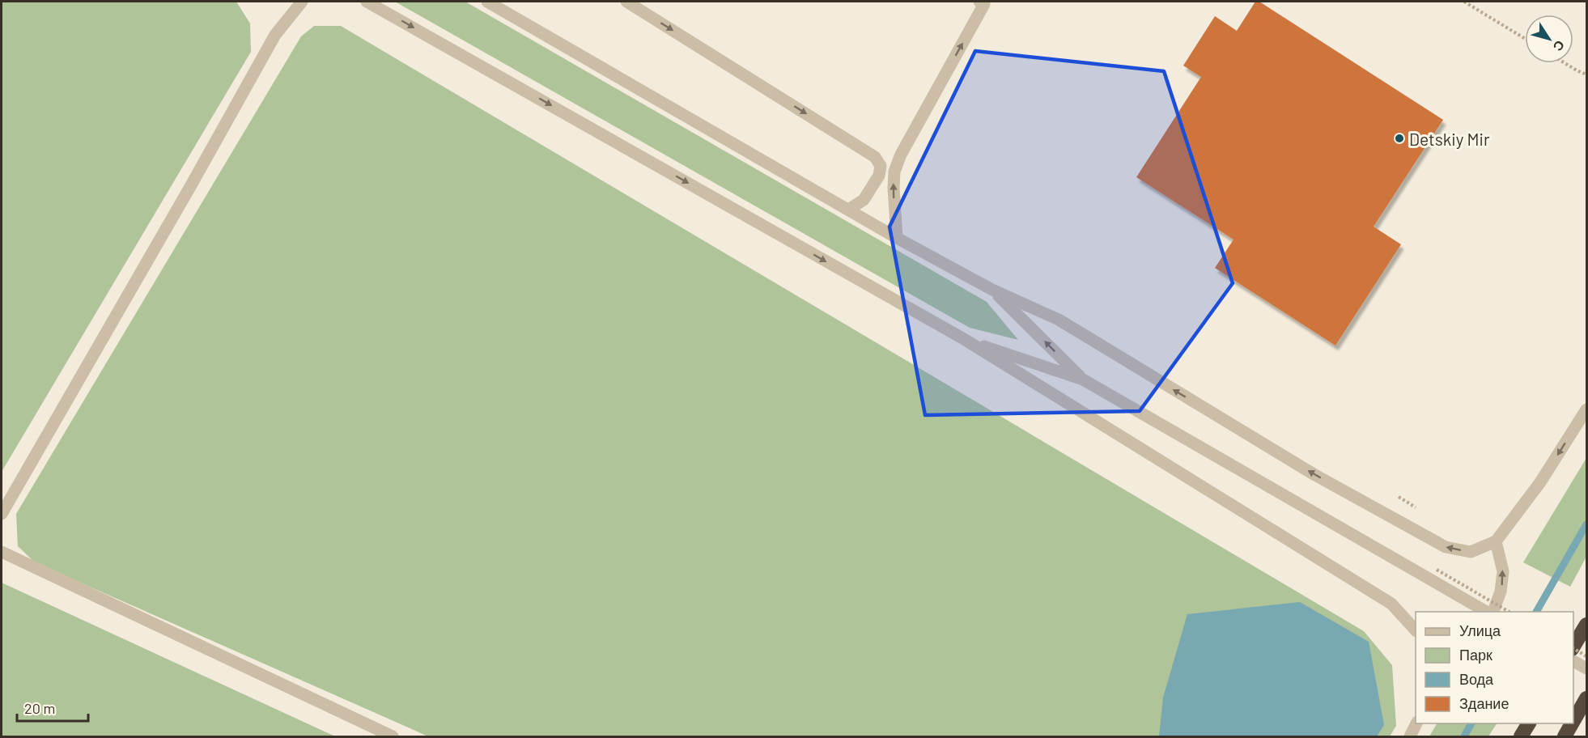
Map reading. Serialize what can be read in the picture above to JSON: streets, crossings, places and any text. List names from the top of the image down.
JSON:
{
  "places": ["Detskiy Mir"],
  "legend": [
    "Улица",
    "Парк",
    "Вода",
    "Здание"
  ],
  "scale_bar": "20 m",
  "north": "bottom right"
}
